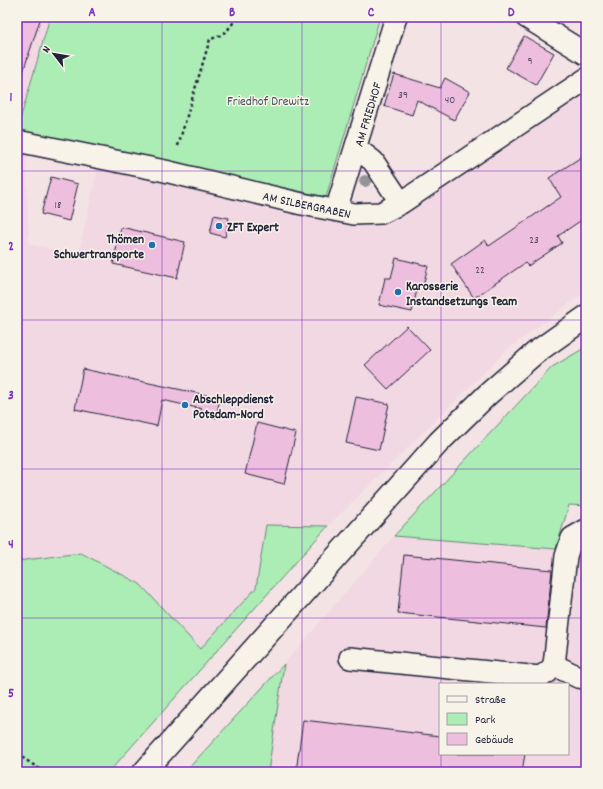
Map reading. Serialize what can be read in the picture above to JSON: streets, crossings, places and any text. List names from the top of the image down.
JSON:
{
  "streets": {
    "street": ["AM FRIEDHOF", "AM SILBERGRABEN"]
  },
  "crossings": [
    ["AM FRIEDHOF", "AM SILBERGRABEN"]
  ],
  "parks": ["Friedhof Drewitz"],
  "places": [
    "ZFT Expert",
    "Thömen Schwertransporte",
    "Karosserie Instandsetzungs Team",
    "Abschleppdienst Potsdam-Nord"
  ],
  "house_numbers": [
    "9",
    "39",
    "40",
    "18",
    "23",
    "22"
  ],
  "legend": ["Straße", "Park", "Gebäude"],
  "north": "top left",
  "grid": {
    "columns": [
      "A",
      "B",
      "C",
      "D"
    ],
    "rows": [
      "1",
      "2",
      "3",
      "4",
      "5"
    ]
  }
}
